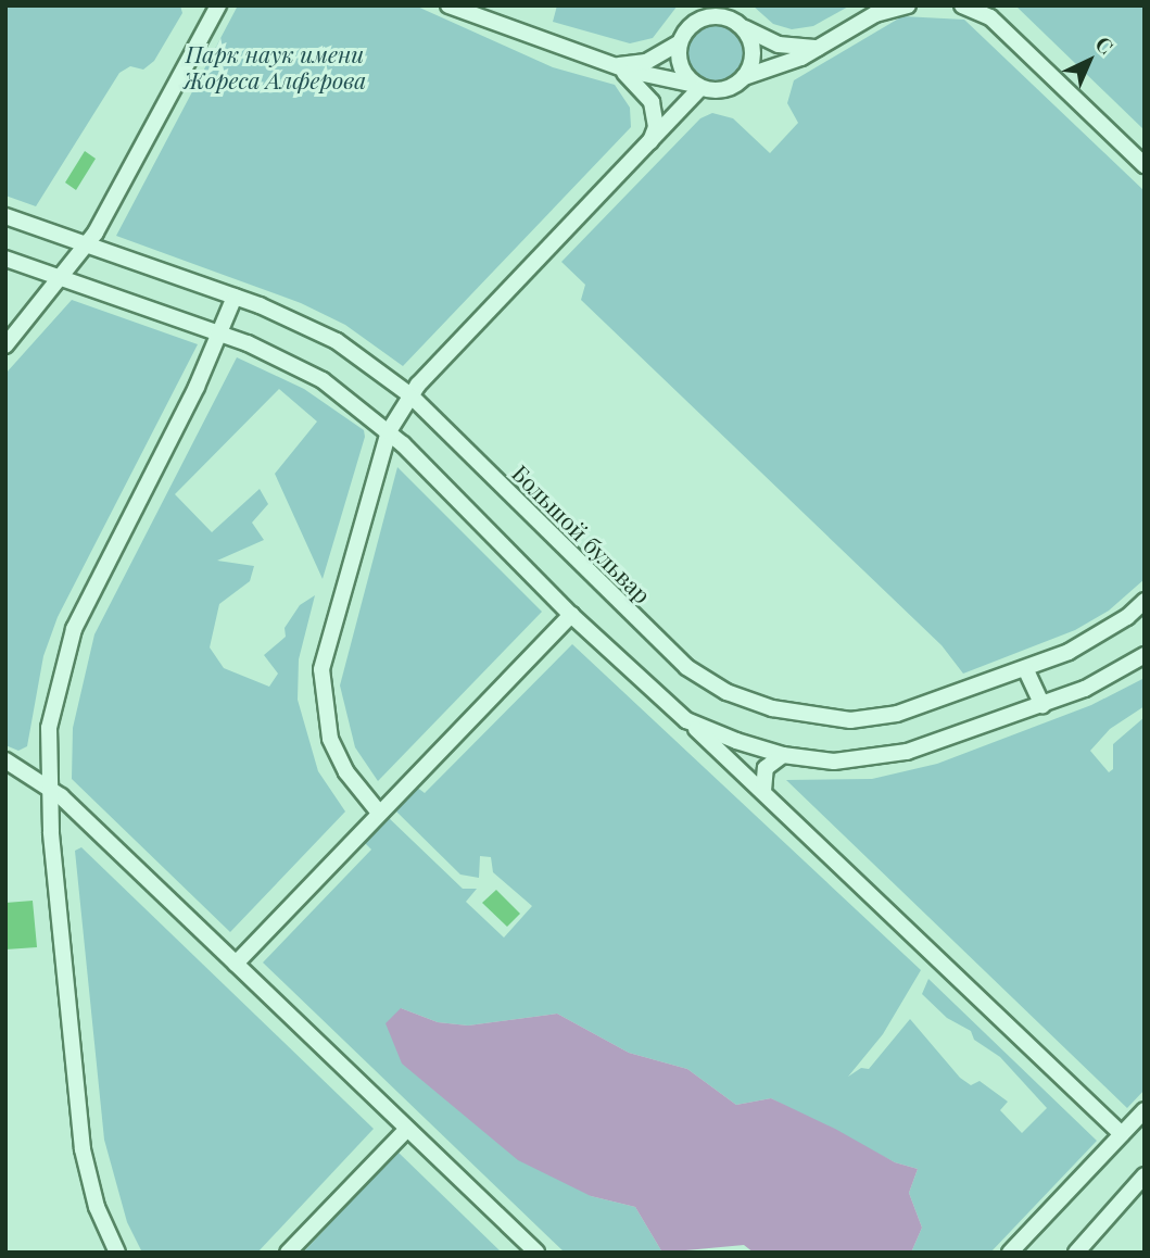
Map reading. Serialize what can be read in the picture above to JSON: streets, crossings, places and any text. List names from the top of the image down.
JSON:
{
  "streets": {
    "street": ["Большой бульвар"]
  },
  "parks": ["Парк наук имени Жореса Алферова"],
  "north": "top right"
}
